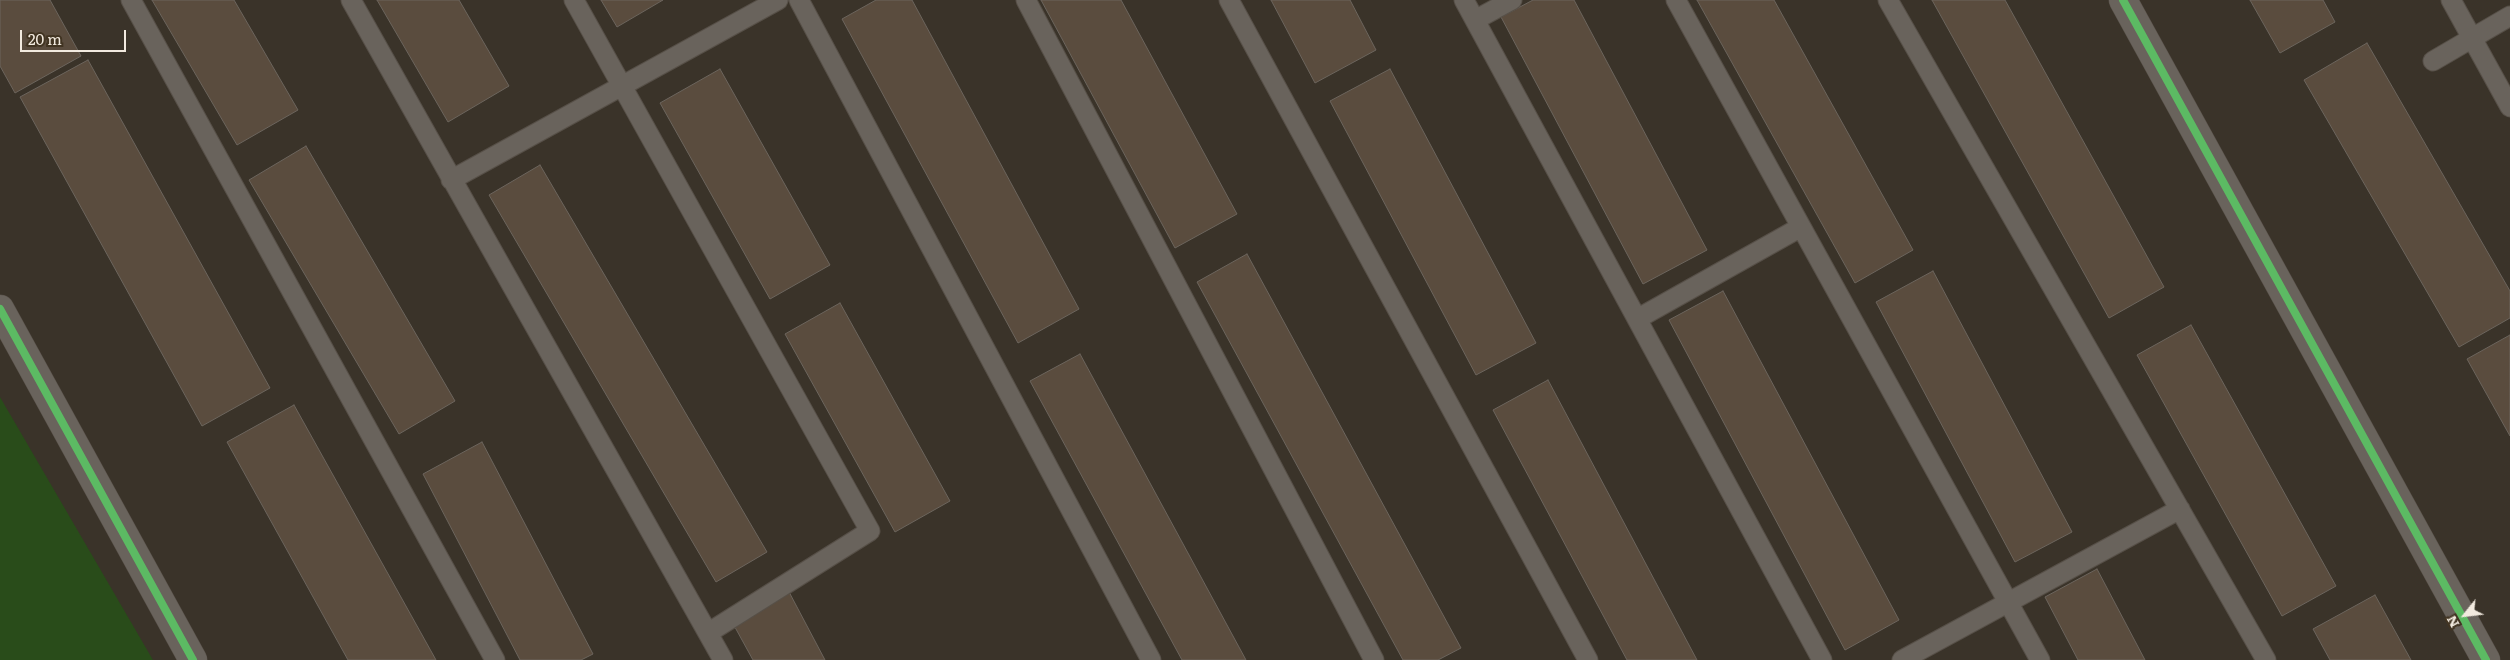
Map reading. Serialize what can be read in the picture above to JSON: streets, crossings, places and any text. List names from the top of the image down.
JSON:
{
  "scale_bar": "20 m",
  "north": "bottom left"
}
